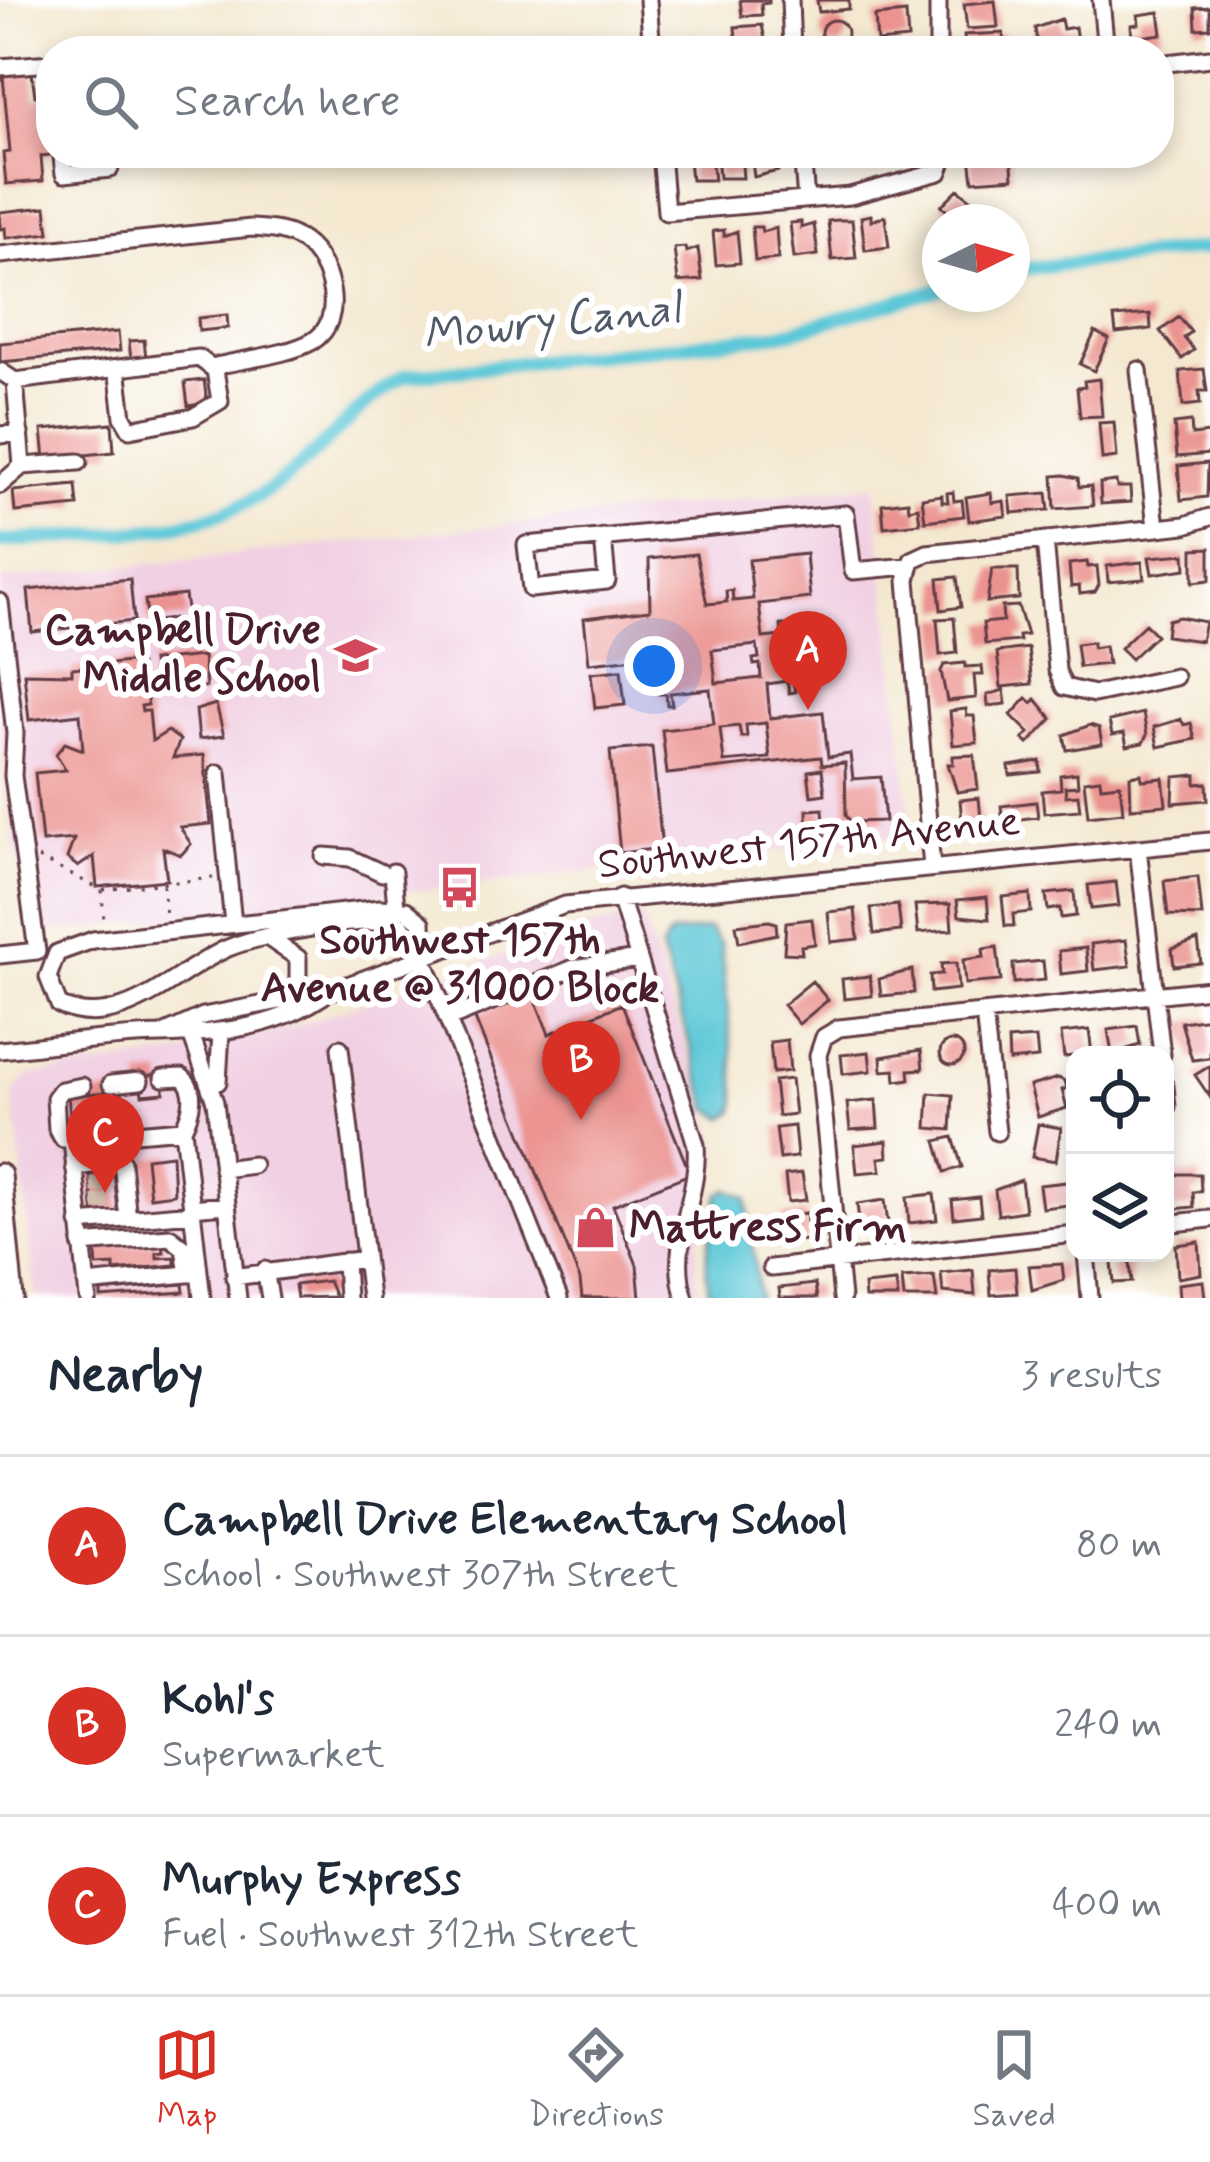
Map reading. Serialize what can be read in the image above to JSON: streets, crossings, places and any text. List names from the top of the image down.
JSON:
{
  "streets": {
    "street": ["Southwest 157th Avenue"]
  },
  "water": ["Mowry Canal"],
  "places": {
    "school or university": ["Campbell Drive Middle School"],
    "bus stop": ["Southwest 157th Avenue @ 31000 Block"],
    "shop": ["Mattress Firm"]
  },
  "north": "right",
  "page": {
    "search": "Search here",
    "pins": ["A", "B", "C"],
    "heading": ["Nearby", "3 results"],
    "list": [
      {
        "mark": "A",
        "name": "Campbell Drive Elementary School",
        "note": "School · Southwest 307th Street",
        "value": "80 m"
      },
      {
        "mark": "B",
        "name": "Kohl's",
        "note": "Supermarket",
        "value": "240 m"
      },
      {
        "mark": "C",
        "name": "Murphy Express",
        "note": "Fuel · Southwest 312th Street",
        "value": "400 m"
      }
    ],
    "nav": ["Map", "Directions", "Saved"]
  }
}
